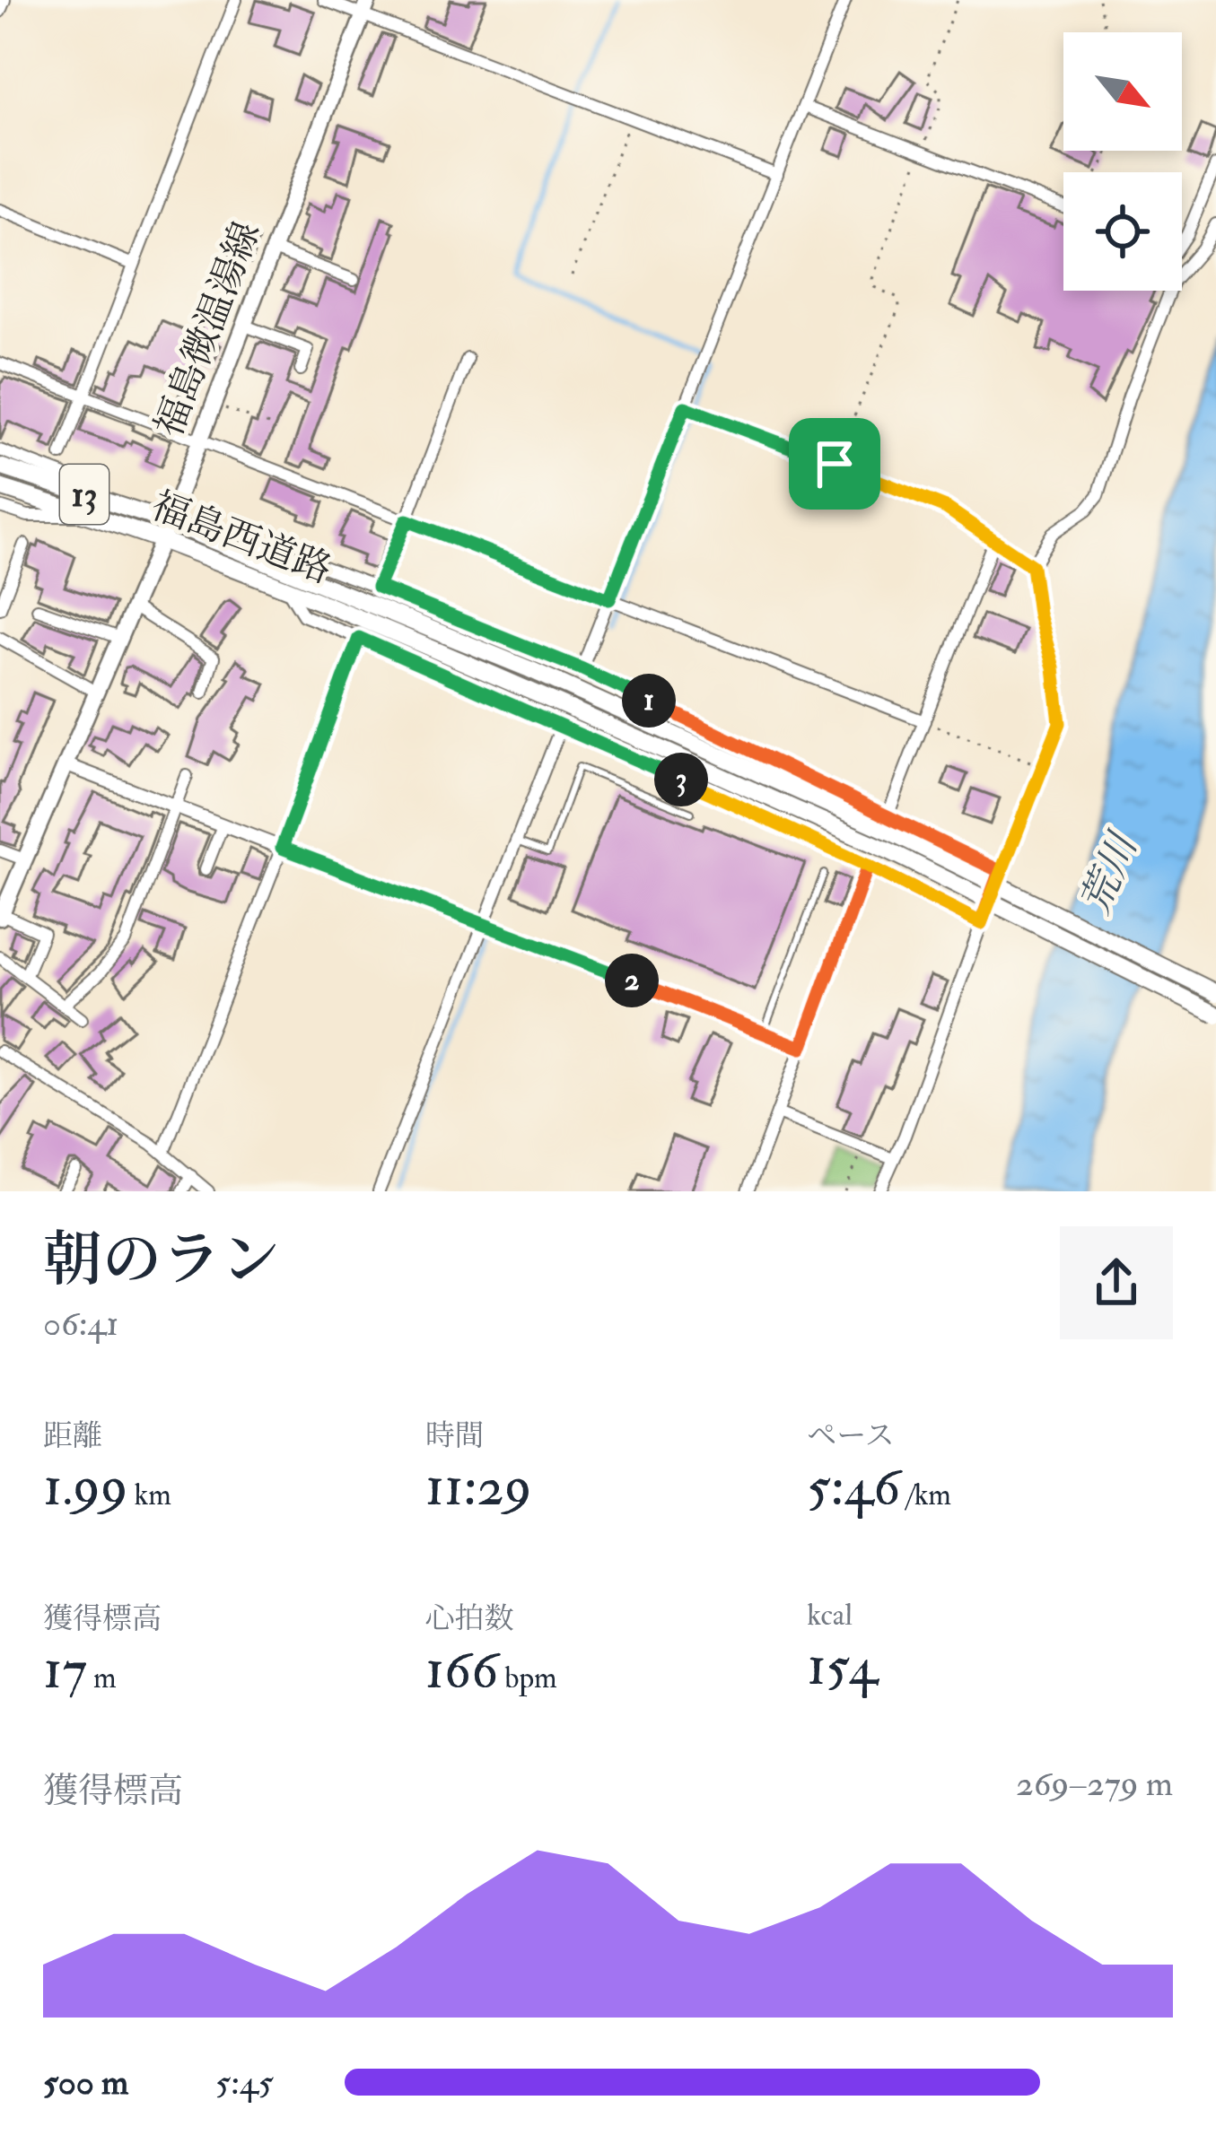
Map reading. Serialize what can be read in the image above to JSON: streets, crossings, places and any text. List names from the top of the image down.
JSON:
{
  "streets": {
    "highway": ["13", "福島西道路"],
    "main road": ["福島微温湯線"]
  },
  "crossings": [
    ["福島微温湯線", "福島西道路"]
  ],
  "water": ["荒川"],
  "north": "bottom right",
  "page": {
    "pins": ["1", "3", "2"],
    "heading": ["朝のラン", "06:41"],
    "stats": [
      ["距離", "1.99 km"],
      ["時間", "11:29"],
      ["ペース", "5:46 /km"],
      ["獲得標高", "17 m"],
      ["心拍数", "166 bpm"],
      ["kcal", "154"]
    ],
    "chart": ["獲得標高", "269–279 m"],
    "list": [
      {
        "name": "500 m",
        "note": "5:45"
      }
    ]
  }
}
